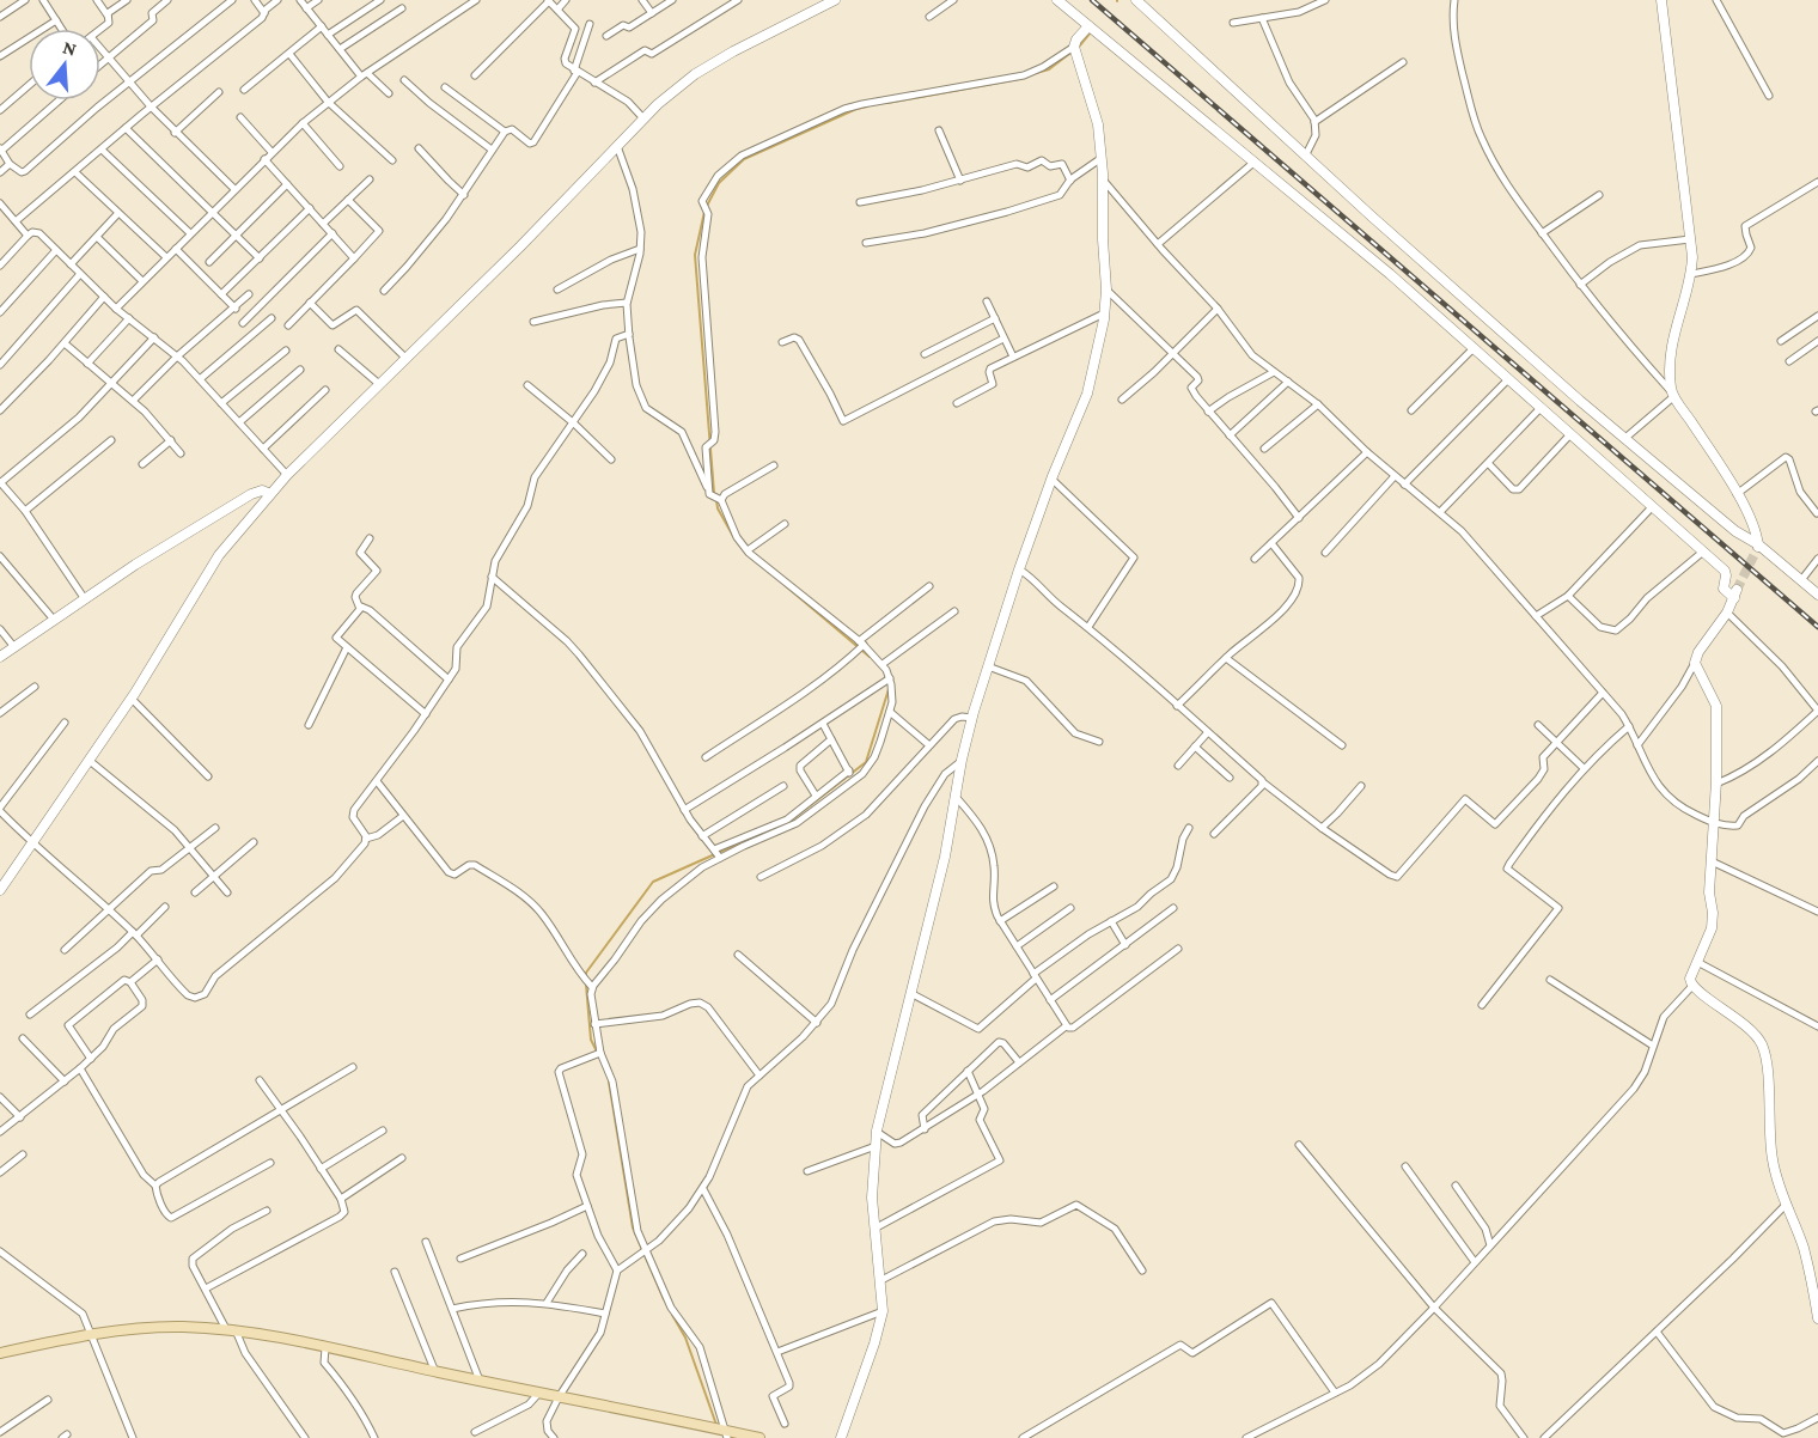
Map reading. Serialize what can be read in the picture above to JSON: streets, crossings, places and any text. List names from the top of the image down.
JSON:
{
  "north": "top"
}
